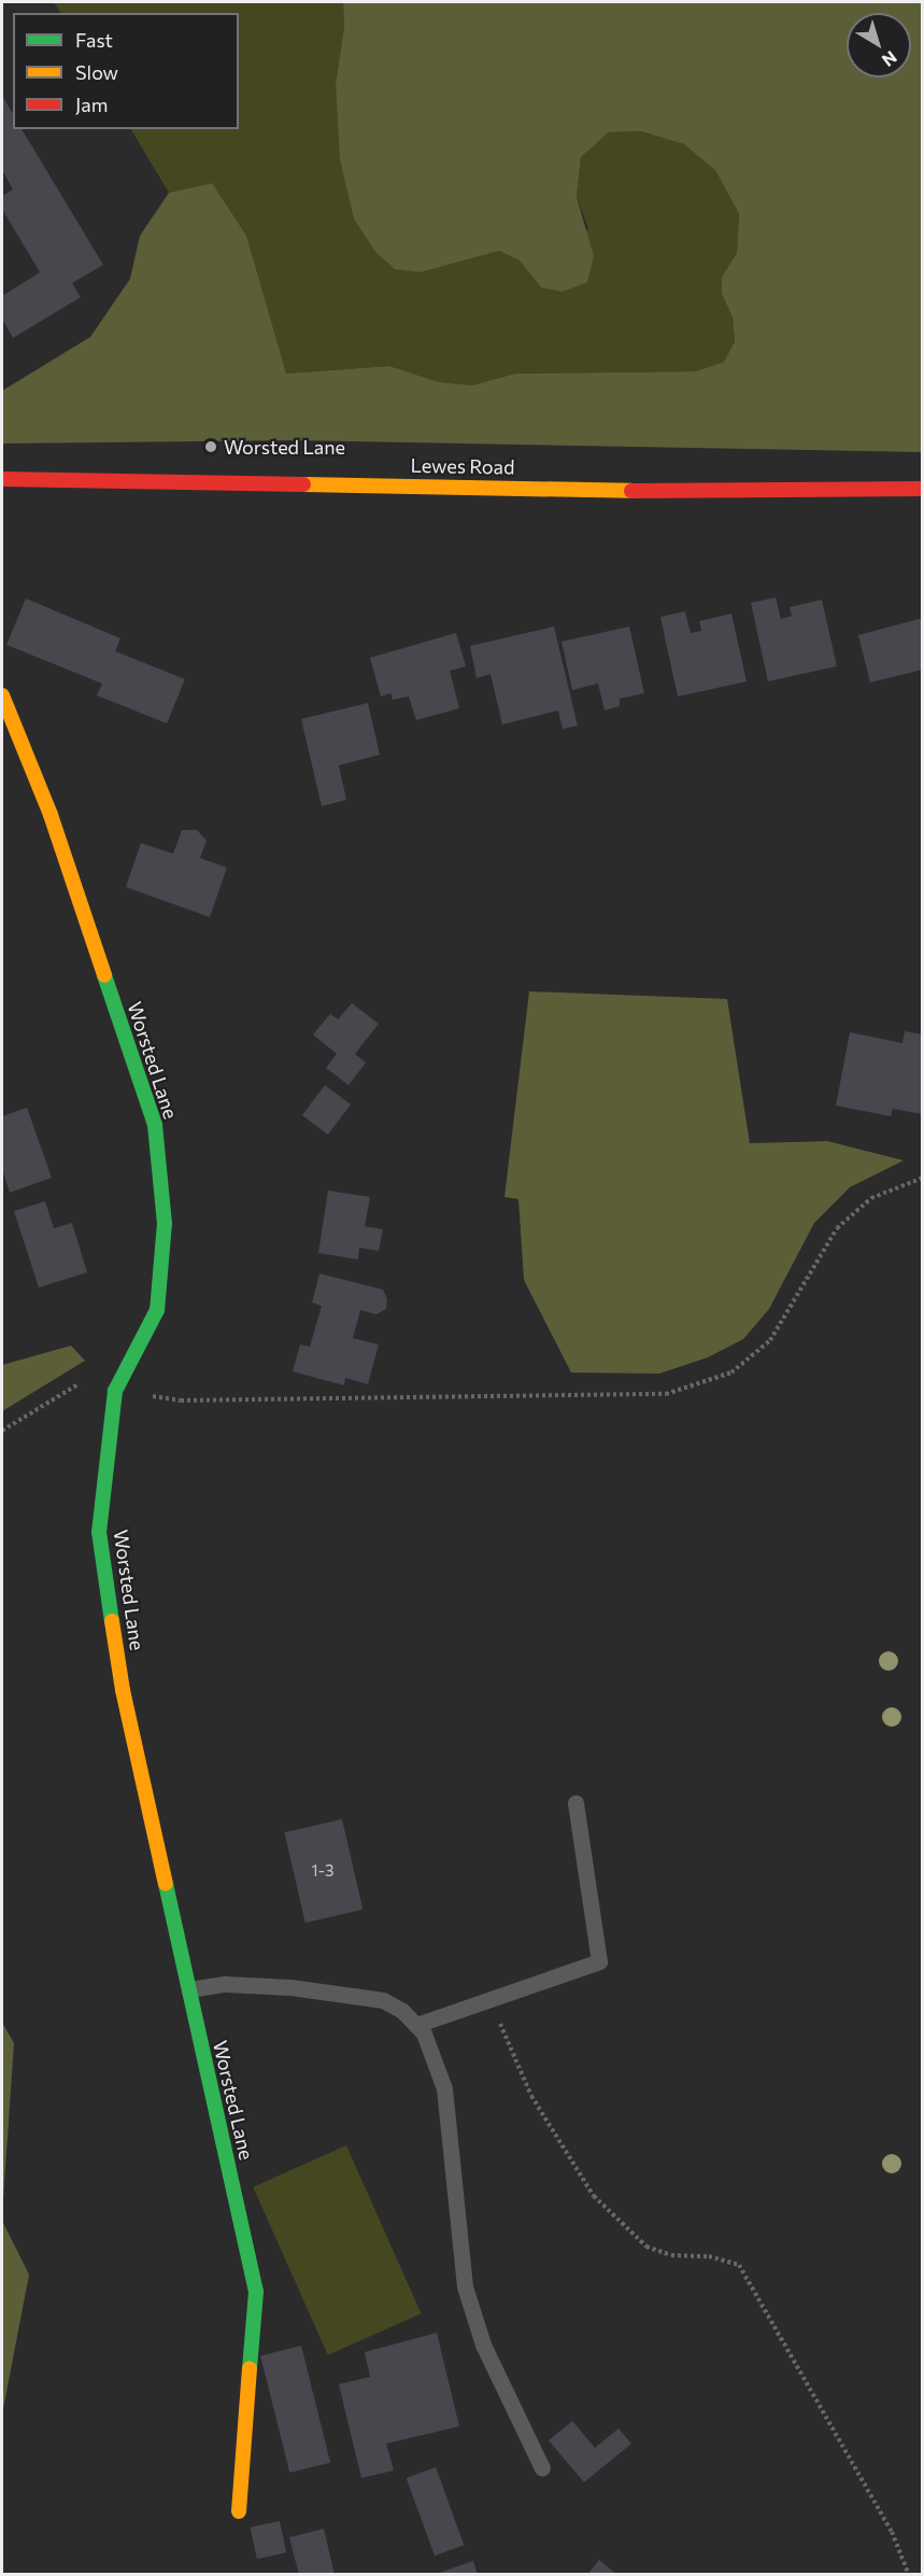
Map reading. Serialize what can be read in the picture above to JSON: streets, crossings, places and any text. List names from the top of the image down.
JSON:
{
  "streets": {
    "main road": ["Lewes Road", "Worsted Lane"]
  },
  "places": ["Worsted Lane"],
  "house_numbers": ["1-3"],
  "legend": ["Fast", "Slow", "Jam"],
  "north": "bottom right"
}
